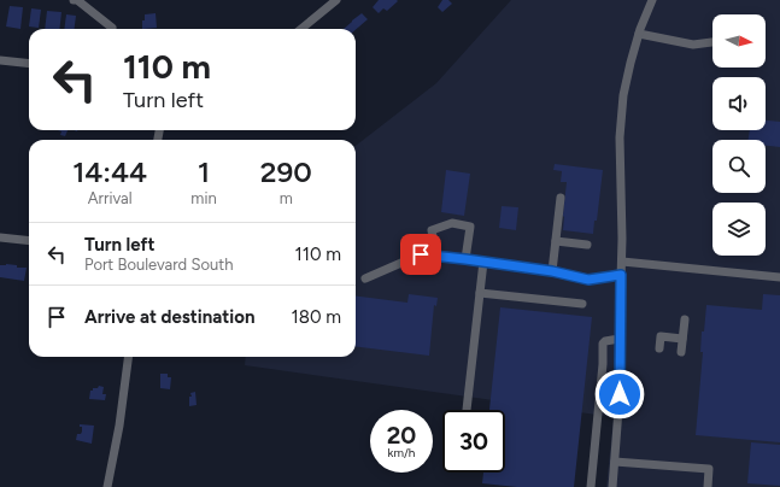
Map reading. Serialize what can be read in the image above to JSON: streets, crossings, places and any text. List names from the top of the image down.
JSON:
{
  "north": "right",
  "page": {
    "turn": ["110 m", "Turn left"],
    "eta": [
      "14:44",
      "Arrival",
      "1",
      "min",
      "290",
      "m"
    ],
    "list": [
      {
        "name": "Turn left",
        "note": "Port Boulevard South",
        "value": "110 m"
      },
      {
        "name": "Arrive at destination",
        "value": "180 m"
      }
    ],
    "speed": "20 km/h",
    "limit": "30"
  }
}
